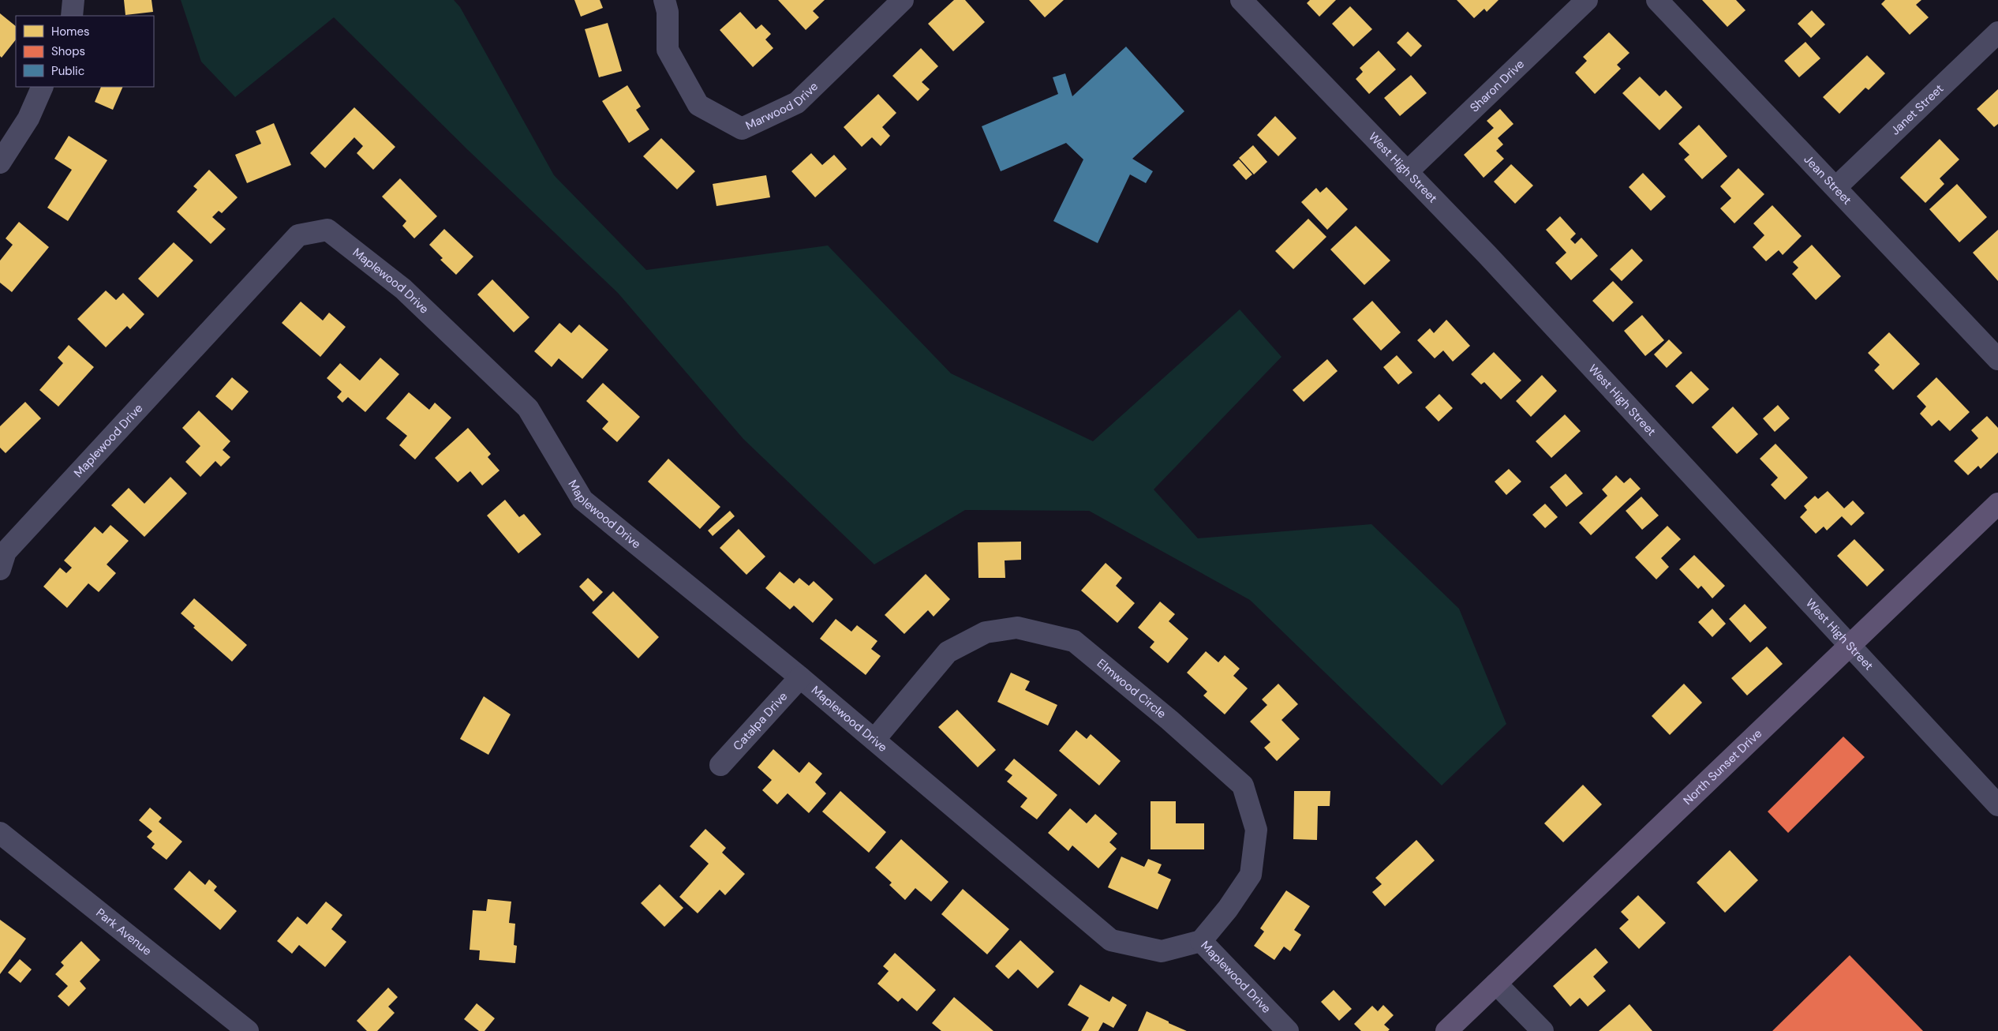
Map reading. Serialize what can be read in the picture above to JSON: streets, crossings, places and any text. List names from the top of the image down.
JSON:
{
  "streets": {
    "main road": ["North Sunset Drive"],
    "street": [
      "Sharon Drive",
      "Marwood Drive",
      "Janet Street",
      "West High Street",
      "Jean Street",
      "Maplewood Drive",
      "Elmwood Circle",
      "Catalpa Drive",
      "Park Avenue"
    ]
  },
  "crossings": [
    ["Sharon Drive", "West High Street"],
    ["Janet Street", "Jean Street"],
    ["West High Street", "North Sunset Drive"],
    ["Maplewood Drive", "Elmwood Circle"],
    ["Maplewood Drive", "Catalpa Drive"]
  ],
  "legend": ["Homes", "Shops", "Public"]
}
